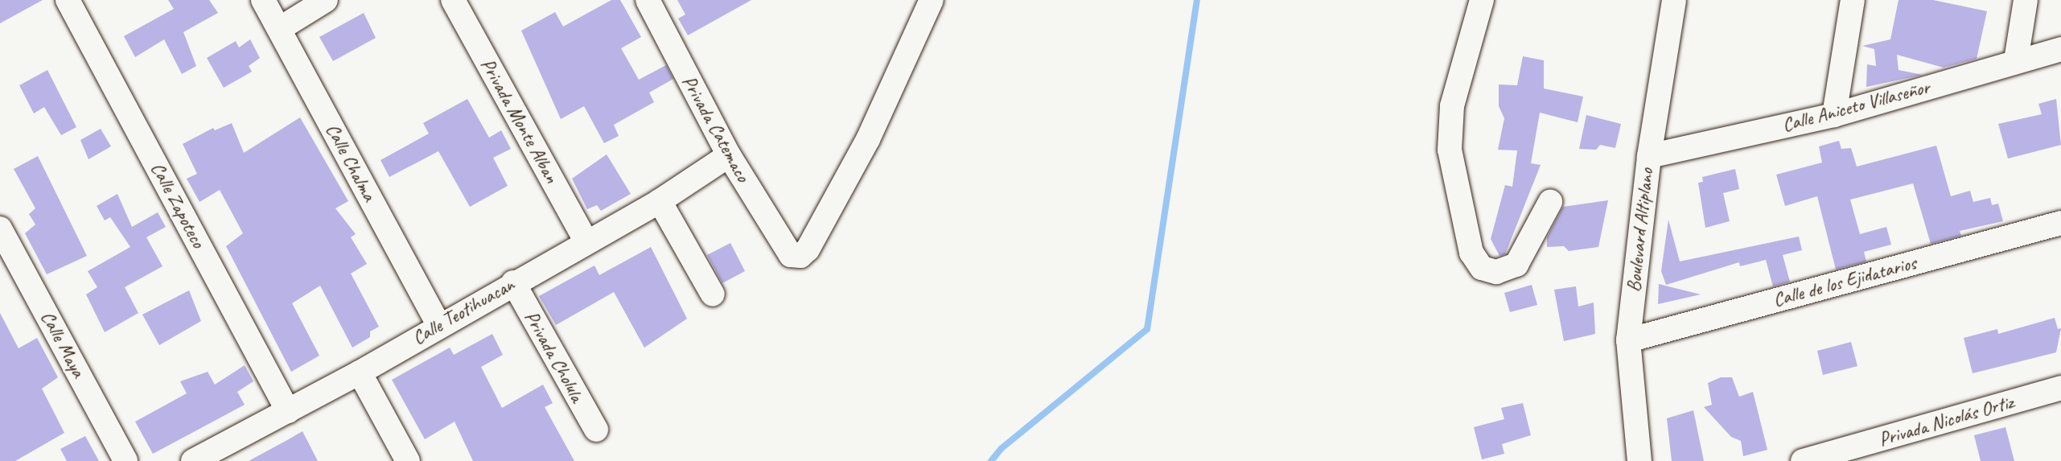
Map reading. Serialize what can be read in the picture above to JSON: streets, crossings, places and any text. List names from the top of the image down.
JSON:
{
  "streets": {
    "street": [
      "Calle Aniceto Villaseñor",
      "Privada Monte Alban",
      "Privada Catemaco",
      "Calle Chalma",
      "Calle Zapoteco",
      "Boulevard Altiplano",
      "Calle de los Ejidatarios",
      "Calle Teotihuacan",
      "Calle Maya",
      "Privada Cholula",
      "Privada Nicolás Ortiz"
    ]
  },
  "crossings": [
    ["Calle Aniceto Villaseñor", "Boulevard Altiplano"],
    ["Privada Monte Alban", "Calle Teotihuacan"],
    ["Privada Catemaco", "Calle Teotihuacan"],
    ["Calle Chalma", "Calle Teotihuacan"],
    ["Calle Zapoteco", "Calle Teotihuacan"],
    ["Boulevard Altiplano", "Calle de los Ejidatarios"],
    ["Calle Teotihuacan", "Privada Cholula"]
  ]
}
